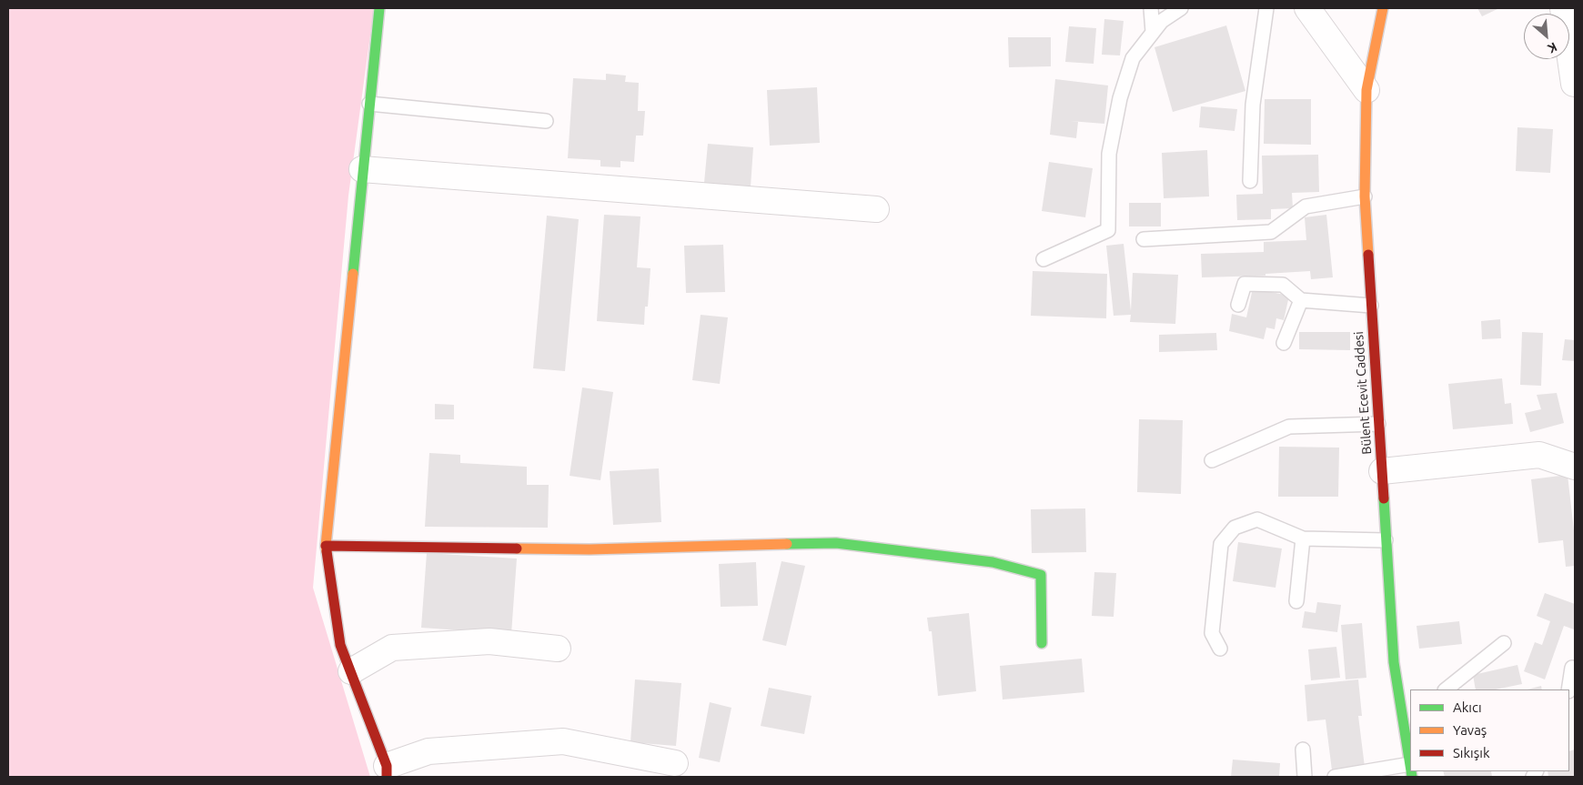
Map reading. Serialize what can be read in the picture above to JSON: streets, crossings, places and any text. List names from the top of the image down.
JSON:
{
  "streets": {
    "street": ["Bülent Ecevit Caddesi"]
  },
  "legend": ["Akıcı", "Yavaş", "Sıkışık"],
  "north": "bottom right"
}
